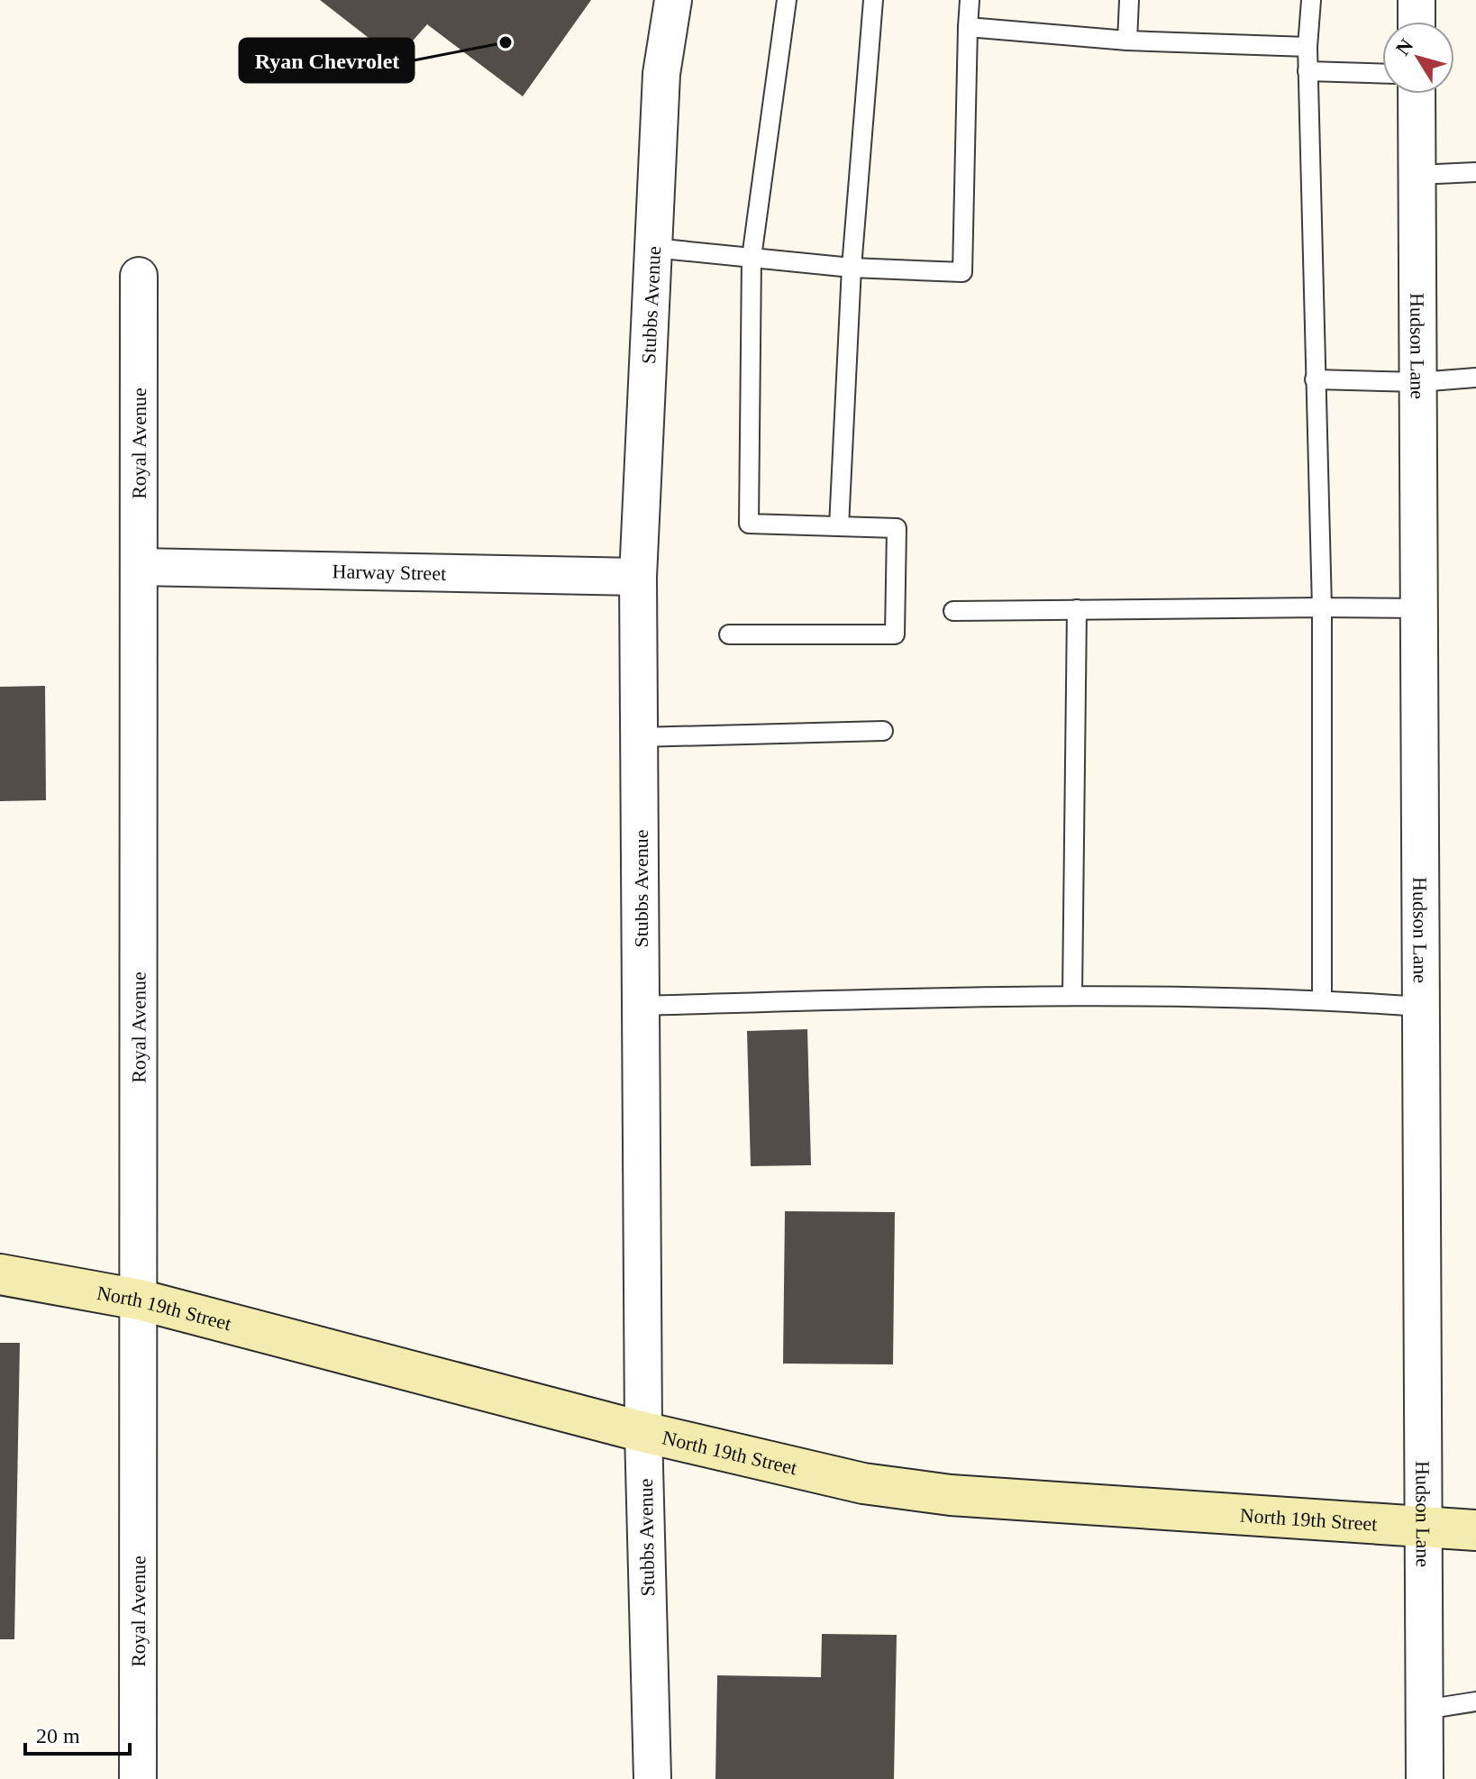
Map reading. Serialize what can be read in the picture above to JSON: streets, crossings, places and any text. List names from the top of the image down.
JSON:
{
  "streets": {
    "street": [
      "Stubbs Avenue",
      "Hudson Lane",
      "Royal Avenue",
      "Harway Street",
      "North 19th Street"
    ]
  },
  "crossings": [
    ["Stubbs Avenue", "Harway Street"],
    ["Stubbs Avenue", "North 19th Street"],
    ["Hudson Lane", "North 19th Street"],
    ["Royal Avenue", "Harway Street"],
    ["Royal Avenue", "North 19th Street"]
  ],
  "places": ["Ryan Chevrolet"],
  "scale_bar": "20 m",
  "north": "top left"
}
